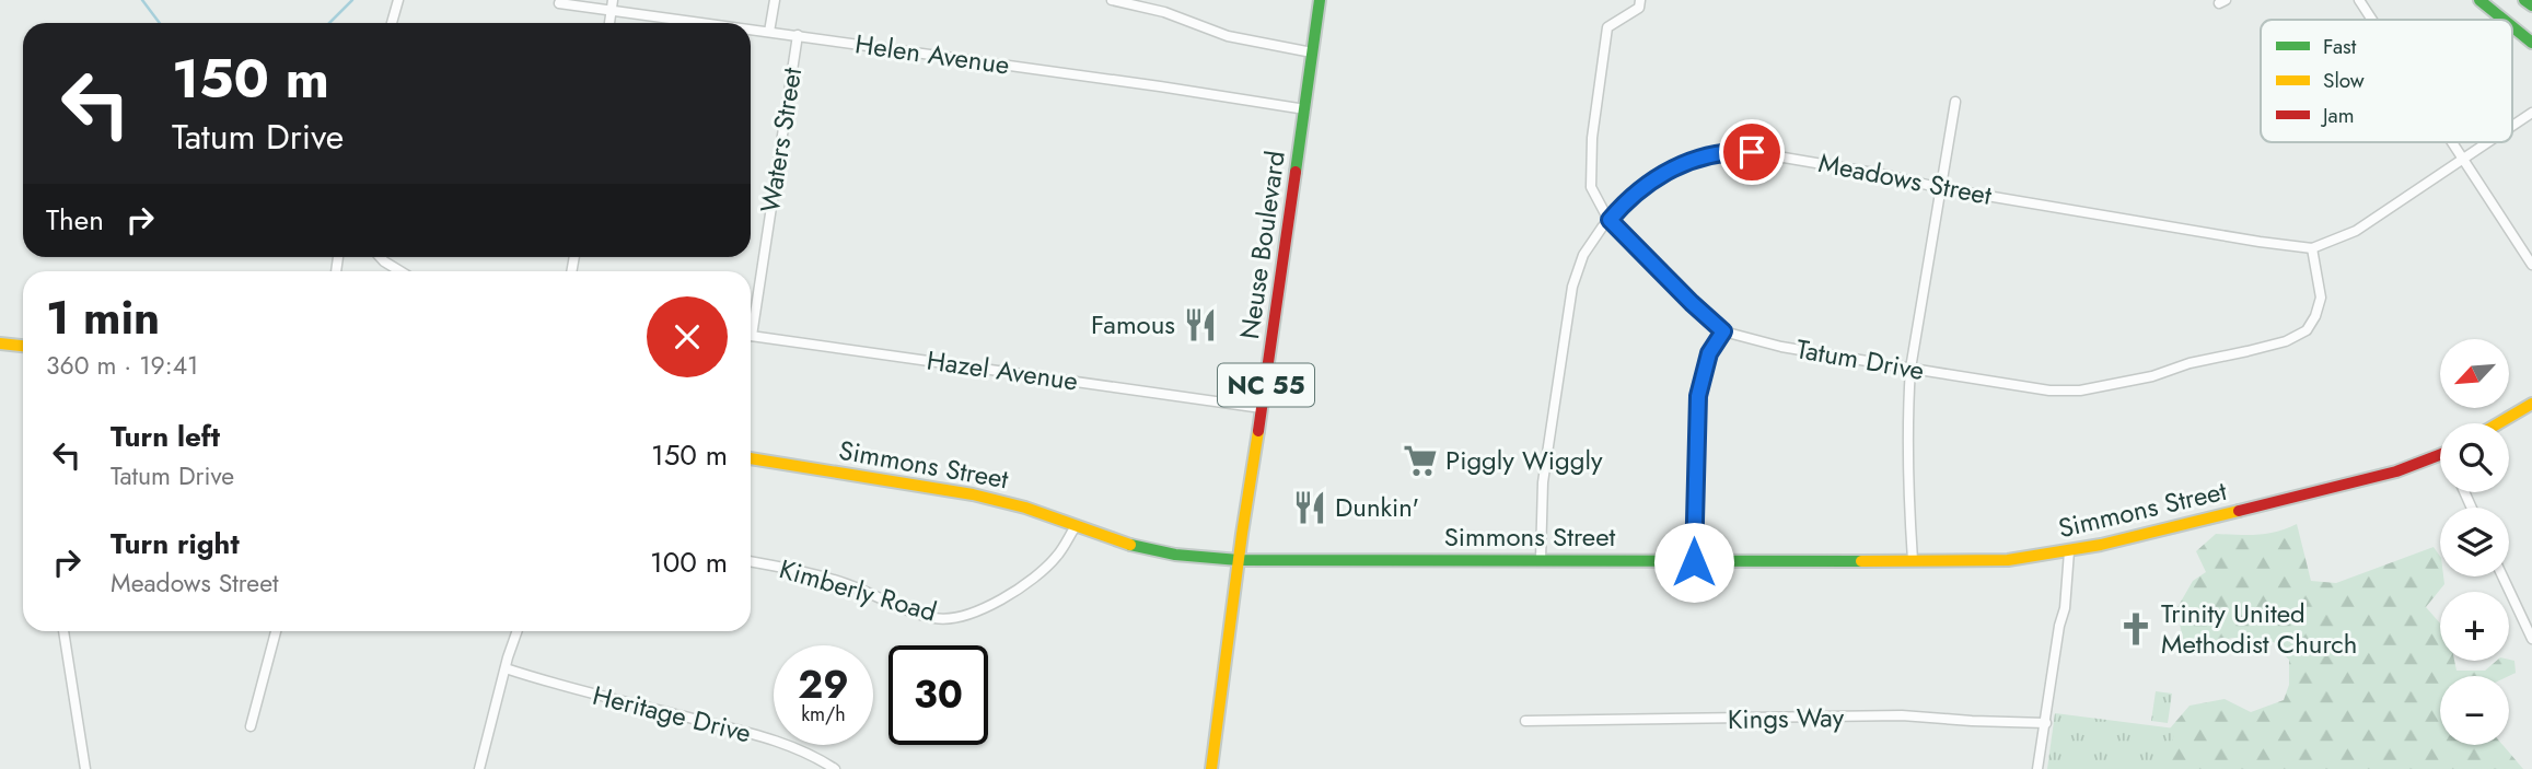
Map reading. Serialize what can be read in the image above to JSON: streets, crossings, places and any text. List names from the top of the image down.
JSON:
{
  "streets": {
    "street": [
      "Helen Avenue",
      "Waters Street",
      "Meadows Street",
      "Neuse Boulevard",
      "Tatum Drive",
      "Hazel Avenue",
      "NC 55",
      "Simmons Street",
      "Kimberly Road",
      "Heritage Drive",
      "Kings Way"
    ]
  },
  "crossings": [
    ["Helen Avenue", "Waters Street"],
    ["Helen Avenue", "Neuse Boulevard"],
    ["Meadows Street", "Tatum Drive"],
    ["Meadows Street", "Simmons Street"],
    ["Neuse Boulevard", "Hazel Avenue"],
    ["Neuse Boulevard", "Simmons Street"],
    ["Simmons Street", "Kimberly Road"]
  ],
  "places": {
    "restaurant": ["Famous", "Dunkin'"],
    "supermarket": ["Piggly Wiggly"],
    "church": ["Trinity United Methodist Church"]
  },
  "legend": ["Fast", "Slow", "Jam"],
  "north": "bottom left",
  "page": {
    "turn": ["150 m", "Tatum Drive"],
    "then": "Then",
    "heading": ["1 min", "360 m · 19:41"],
    "map_buttons": ["+", "−"],
    "list": [
      {
        "name": "Turn left",
        "note": "Tatum Drive",
        "value": "150 m"
      },
      {
        "name": "Turn right",
        "note": "Meadows Street",
        "value": "100 m"
      }
    ],
    "speed": "29 km/h",
    "limit": "30"
  }
}
